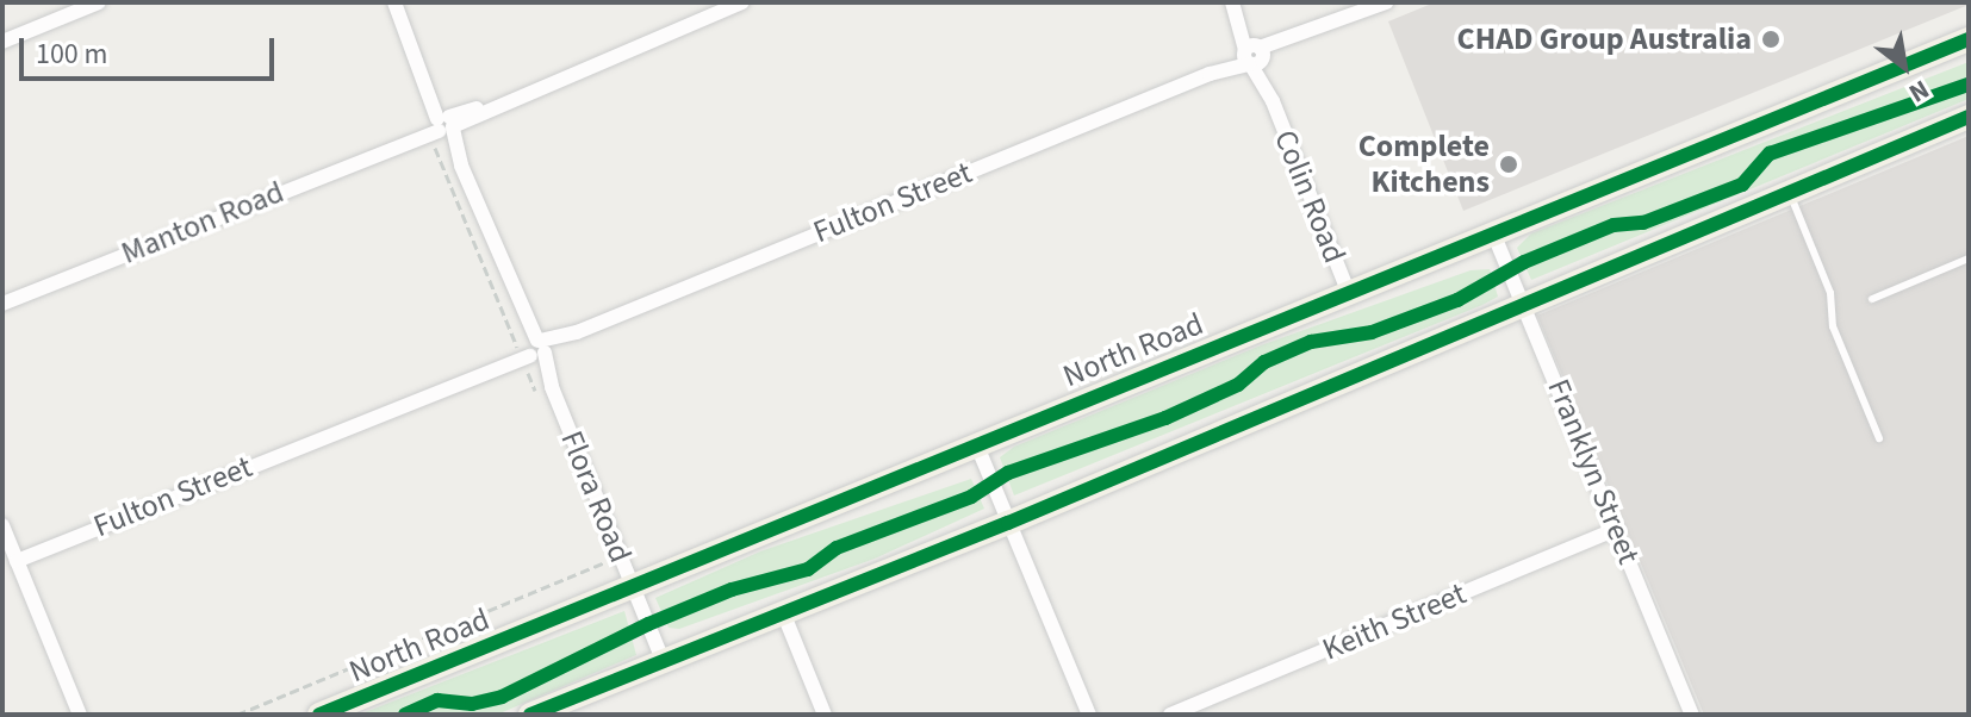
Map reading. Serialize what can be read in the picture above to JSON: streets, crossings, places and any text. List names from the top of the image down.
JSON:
{
  "streets": {
    "highway": ["North Road"],
    "street": [
      "Colin Road",
      "Fulton Street",
      "Manton Road",
      "Franklyn Street",
      "Flora Road",
      "Keith Street"
    ]
  },
  "crossings": [
    ["Colin Road", "Fulton Street"],
    ["Colin Road", "North Road"],
    ["Fulton Street", "Flora Road"],
    ["Manton Road", "Flora Road"],
    ["North Road", "Franklyn Street"],
    ["North Road", "Flora Road"],
    ["Franklyn Street", "Keith Street"]
  ],
  "places": ["CHAD Group Australia", "Complete Kitchens"],
  "scale_bar": "100 m",
  "north": "bottom right"
}
